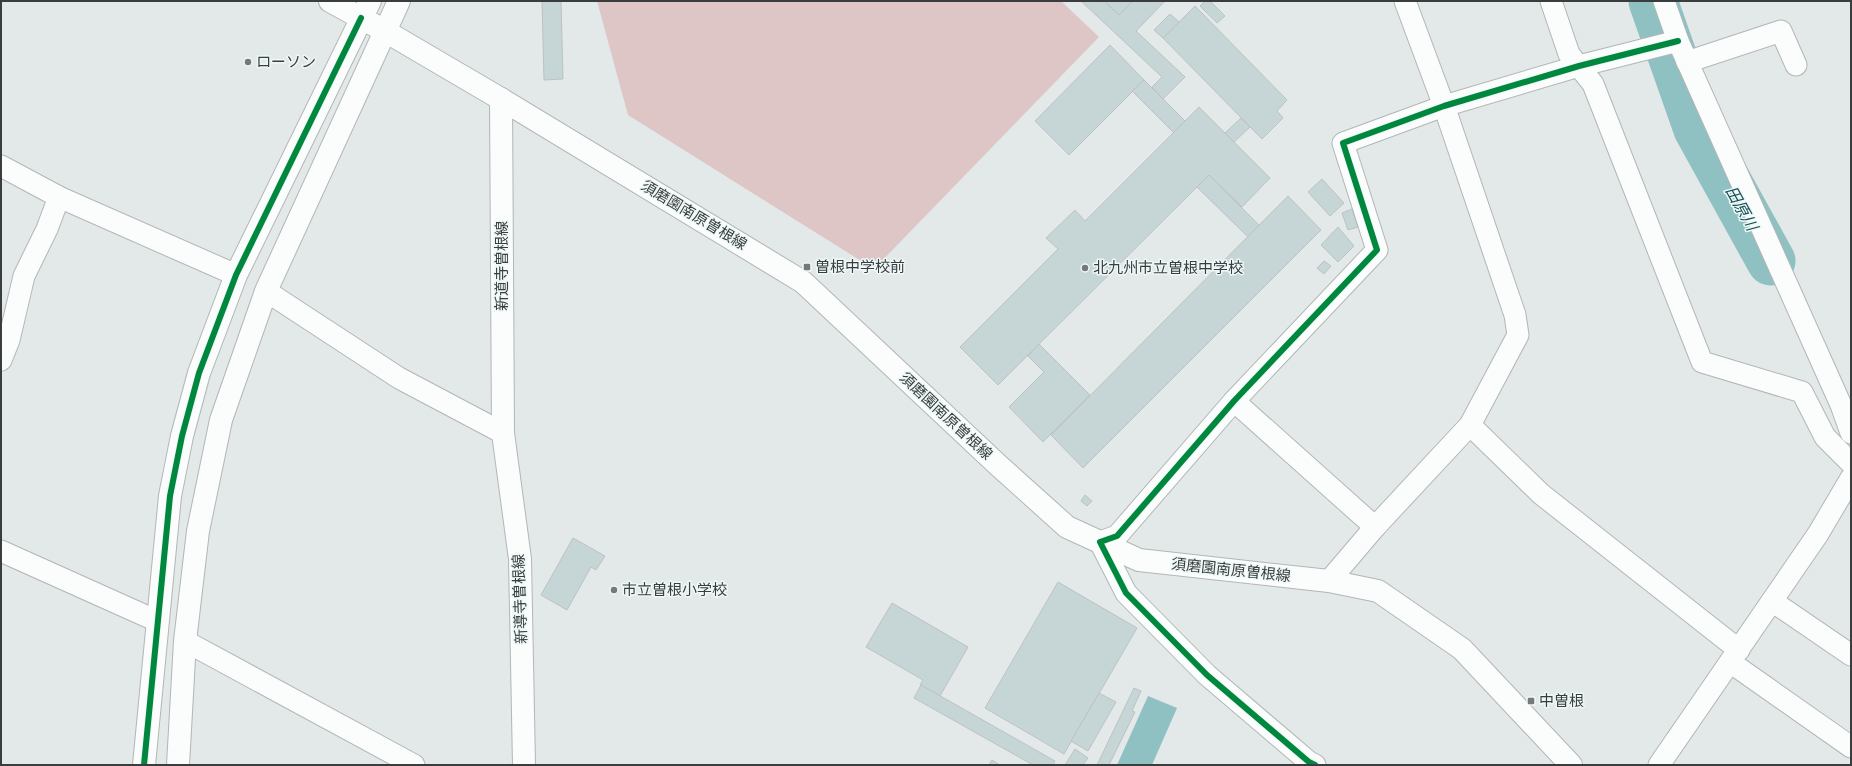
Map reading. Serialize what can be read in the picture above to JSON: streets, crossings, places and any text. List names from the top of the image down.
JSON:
{
  "streets": {
    "main road": ["須磨園南原曽根線", "新道寺曽根線", "新導寺曽根線"]
  },
  "crossings": [
    ["須磨園南原曽根線", "新道寺曽根線"],
    ["新道寺曽根線", "新導寺曽根線"]
  ],
  "water": ["田原川"],
  "places": {
    "other": ["ローソン", "北九州市立曽根中学校", "市立曽根小学校"],
    "transit": ["曽根中学校前", "中曽根"]
  }
}
